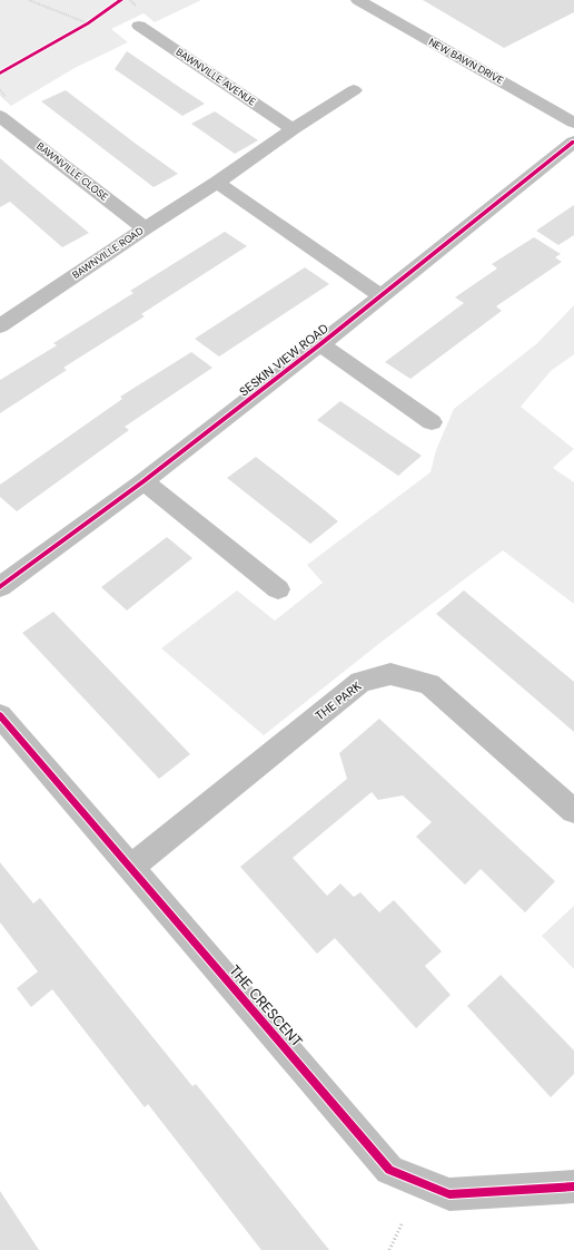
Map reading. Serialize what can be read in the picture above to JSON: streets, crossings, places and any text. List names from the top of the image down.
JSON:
{
  "streets": {
    "street": [
      "NEW BAWN DRIVE",
      "BAWNVILLE AVENUE",
      "BAWNVILLE CLOSE",
      "BAWNVILLE ROAD",
      "SESKIN VIEW ROAD",
      "THE PARK",
      "THE CRESCENT"
    ]
  },
  "crossings": [
    ["BAWNVILLE AVENUE", "BAWNVILLE ROAD"],
    ["BAWNVILLE CLOSE", "BAWNVILLE ROAD"],
    ["THE PARK", "THE CRESCENT"]
  ]
}
